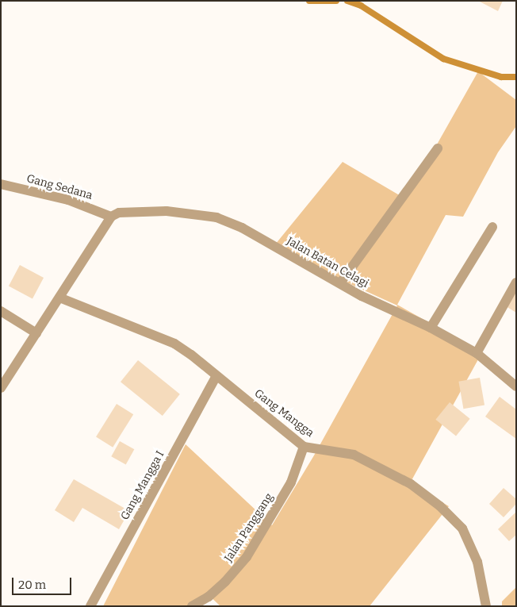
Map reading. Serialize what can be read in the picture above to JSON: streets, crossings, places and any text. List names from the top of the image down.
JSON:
{
  "streets": {
    "street": [
      "Gang Sedana",
      "Jalan Batan Celagi",
      "Gang Mangga",
      "Gang Mangga I",
      "Jalan Panggang"
    ]
  },
  "crossings": [
    ["Gang Sedana", "Jalan Batan Celagi"],
    ["Gang Mangga", "Gang Mangga I"],
    ["Gang Mangga", "Jalan Panggang"]
  ],
  "scale_bar": "20 m"
}
